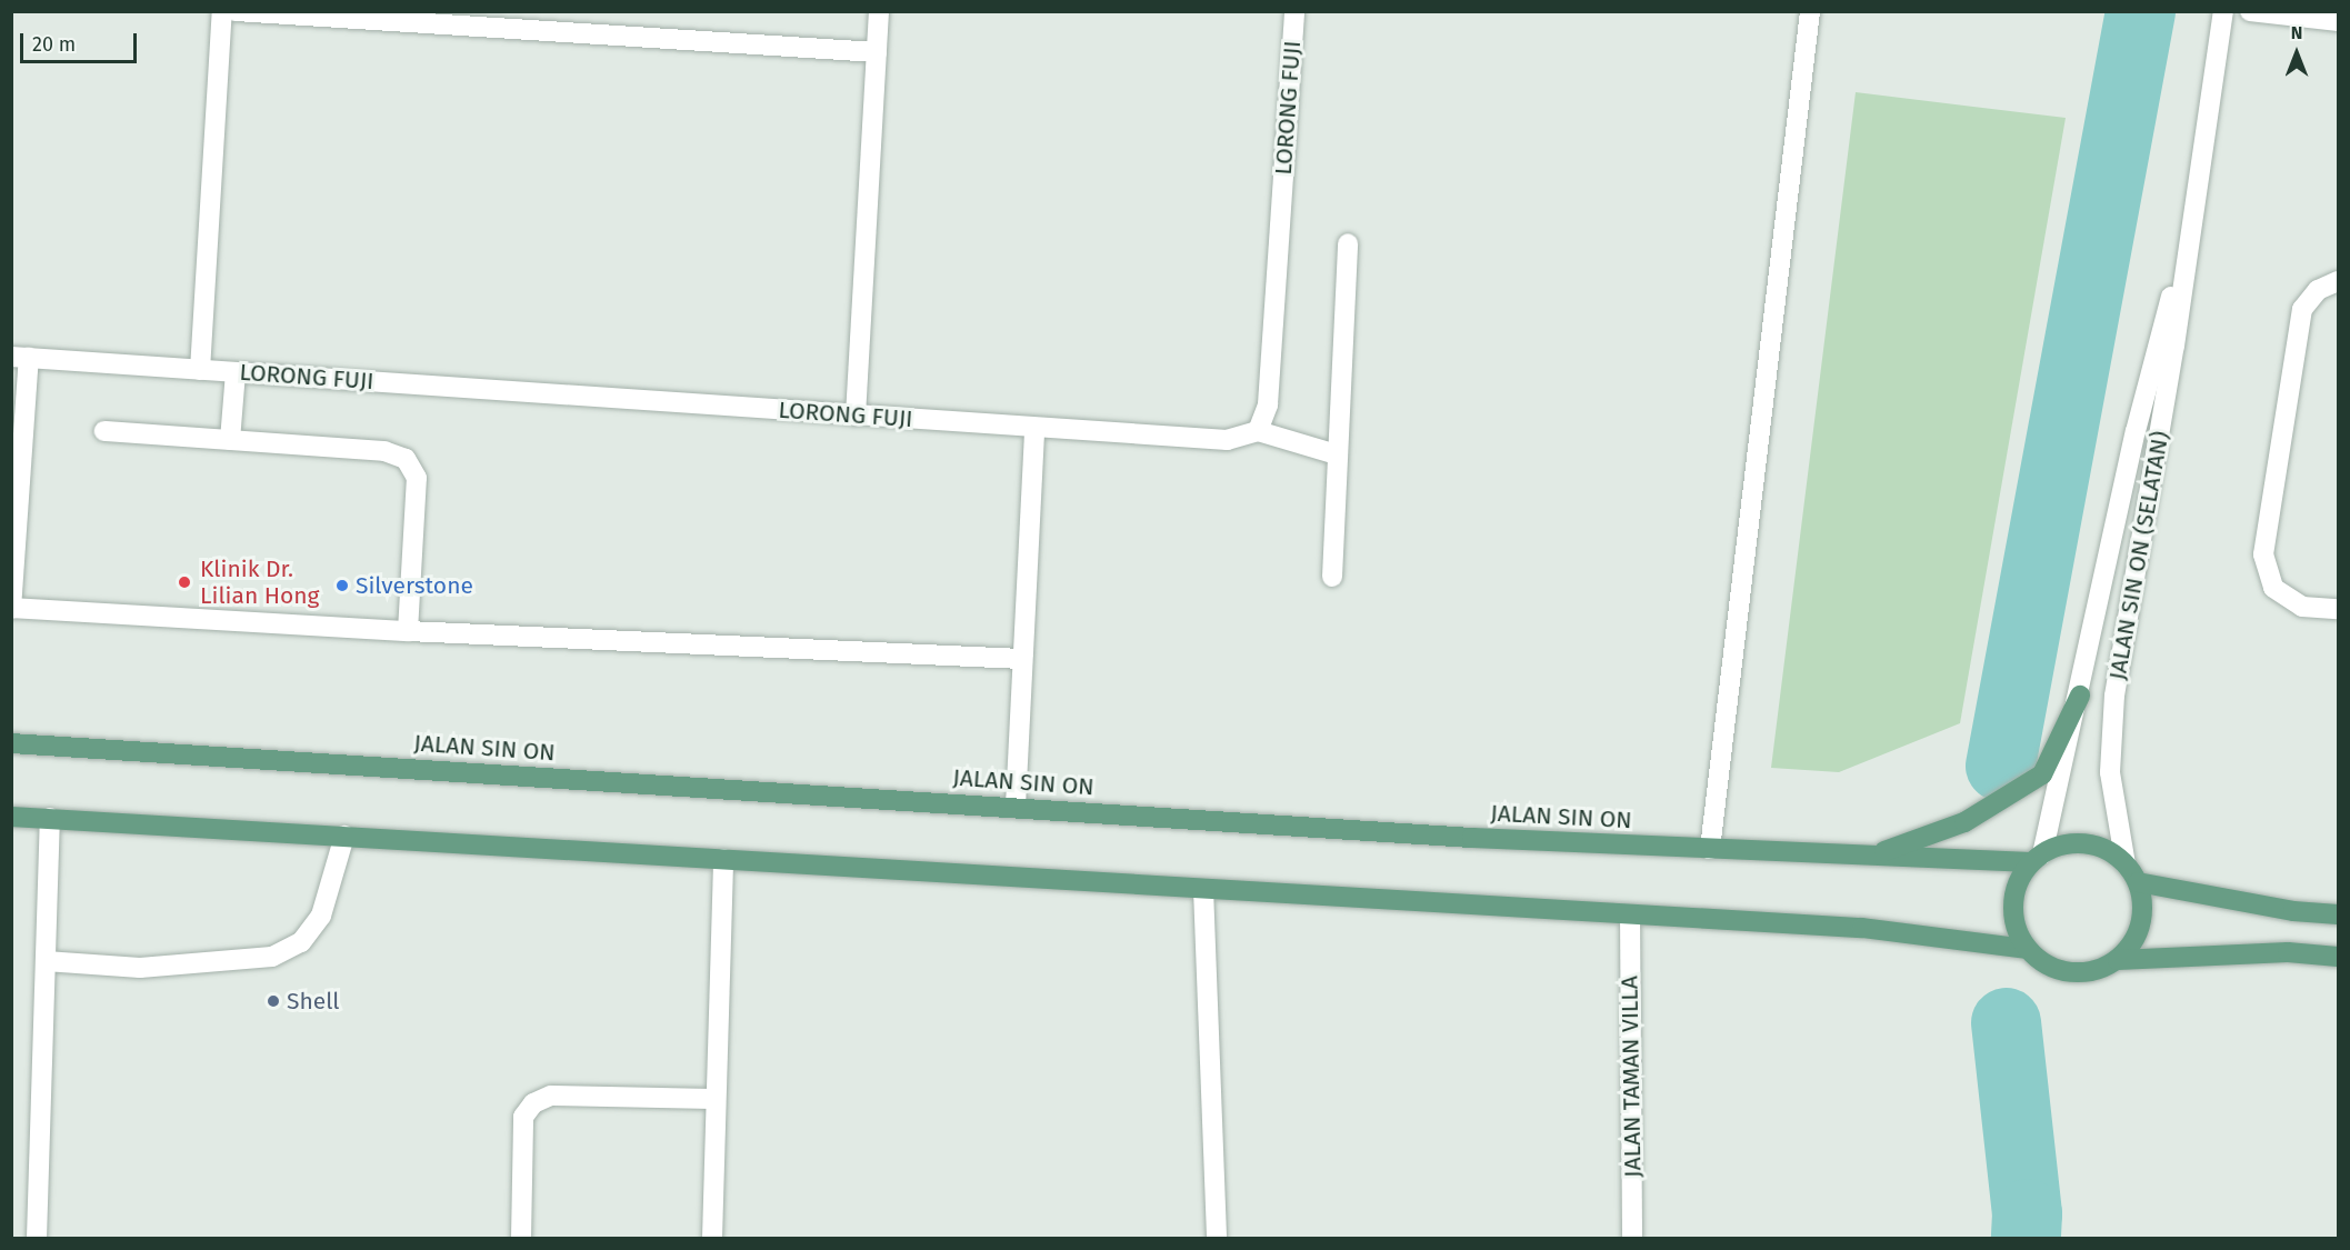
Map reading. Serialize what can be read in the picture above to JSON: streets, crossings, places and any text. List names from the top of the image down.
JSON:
{
  "streets": {
    "main road": ["JALAN SIN ON"],
    "street": ["LORONG FUJI", "JALAN SIN ON (SELATAN)", "JALAN TAMAN VILLA"]
  },
  "crossings": [
    ["JALAN SIN ON (SELATAN)", "JALAN SIN ON"]
  ],
  "places": ["Klinik Dr. Lilian Hong", "Silverstone", "Shell"],
  "scale_bar": "20 m",
  "north": "top"
}
